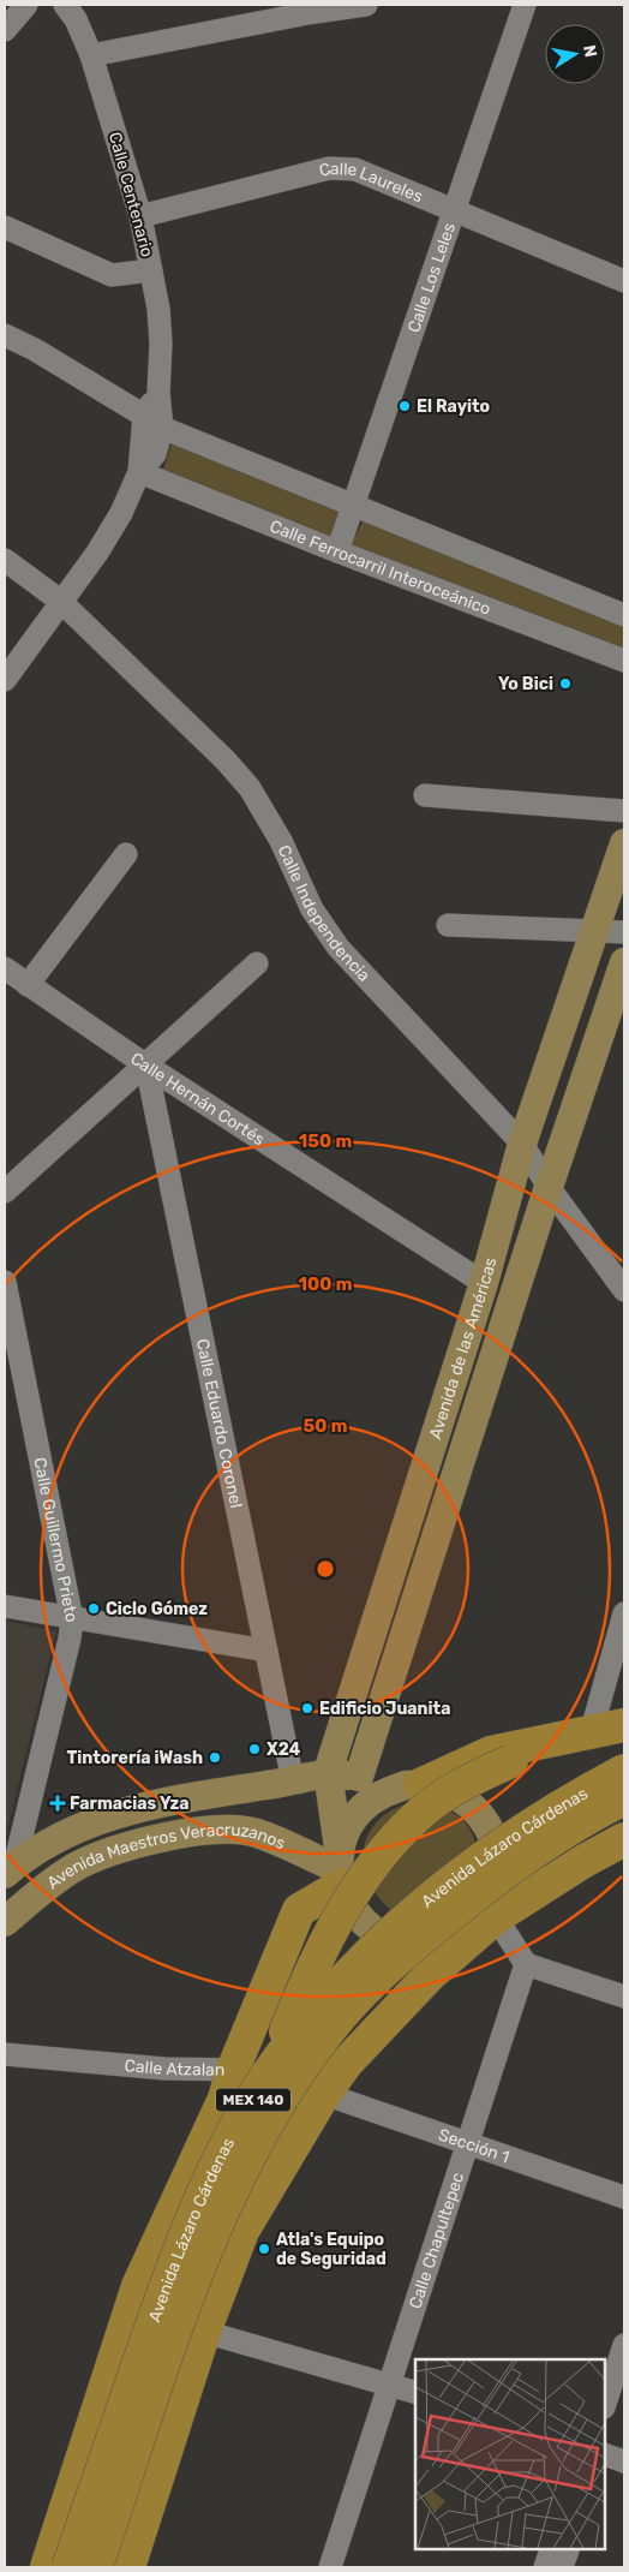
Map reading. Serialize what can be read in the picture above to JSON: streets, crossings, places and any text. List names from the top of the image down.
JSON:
{
  "streets": {
    "highway": ["Avenida Lázaro Cárdenas", "MEX 140"],
    "main road": ["Avenida de las Américas", "Avenida Maestros Veracruzanos"],
    "street": [
      "Calle Laureles",
      "Calle Centenario",
      "Calle Los Leles",
      "Calle Ferrocarril Interoceánico",
      "Calle Independencia",
      "Calle Hernán Cortés",
      "Calle Eduardo Coronel",
      "Calle Guillermo Prieto",
      "Calle Atzalan",
      "Sección 1",
      "Calle Chapultepec"
    ]
  },
  "crossings": [
    ["Calle Laureles", "Calle Centenario"],
    ["Calle Laureles", "Calle Los Leles"],
    ["Calle Centenario", "Calle Ferrocarril Interoceánico"],
    ["Calle Centenario", "Calle Independencia"],
    ["Calle Los Leles", "Calle Ferrocarril Interoceánico"],
    ["Calle Independencia", "Avenida de las Américas"],
    ["Calle Hernán Cortés", "Avenida de las Américas"],
    ["Calle Hernán Cortés", "Calle Eduardo Coronel"],
    ["Avenida de las Américas", "Avenida Maestros Veracruzanos"],
    ["Avenida de las Américas", "MEX 140"],
    ["Avenida Maestros Veracruzanos", "MEX 140"],
    ["Calle Atzalan", "MEX 140"],
    ["MEX 140", "Sección 1"],
    ["Sección 1", "Calle Chapultepec"]
  ],
  "places": {
    "other": [
      "El Rayito",
      "Yo Bici",
      "Ciclo Gómez",
      "Edificio Juanita",
      "X24",
      "Tintorería iWash",
      "Atla's Equipo de Seguridad"
    ],
    "health": ["Farmacias Yza"]
  },
  "north": "right",
  "rings": ["150 m", "100 m", "50 m"]
}
